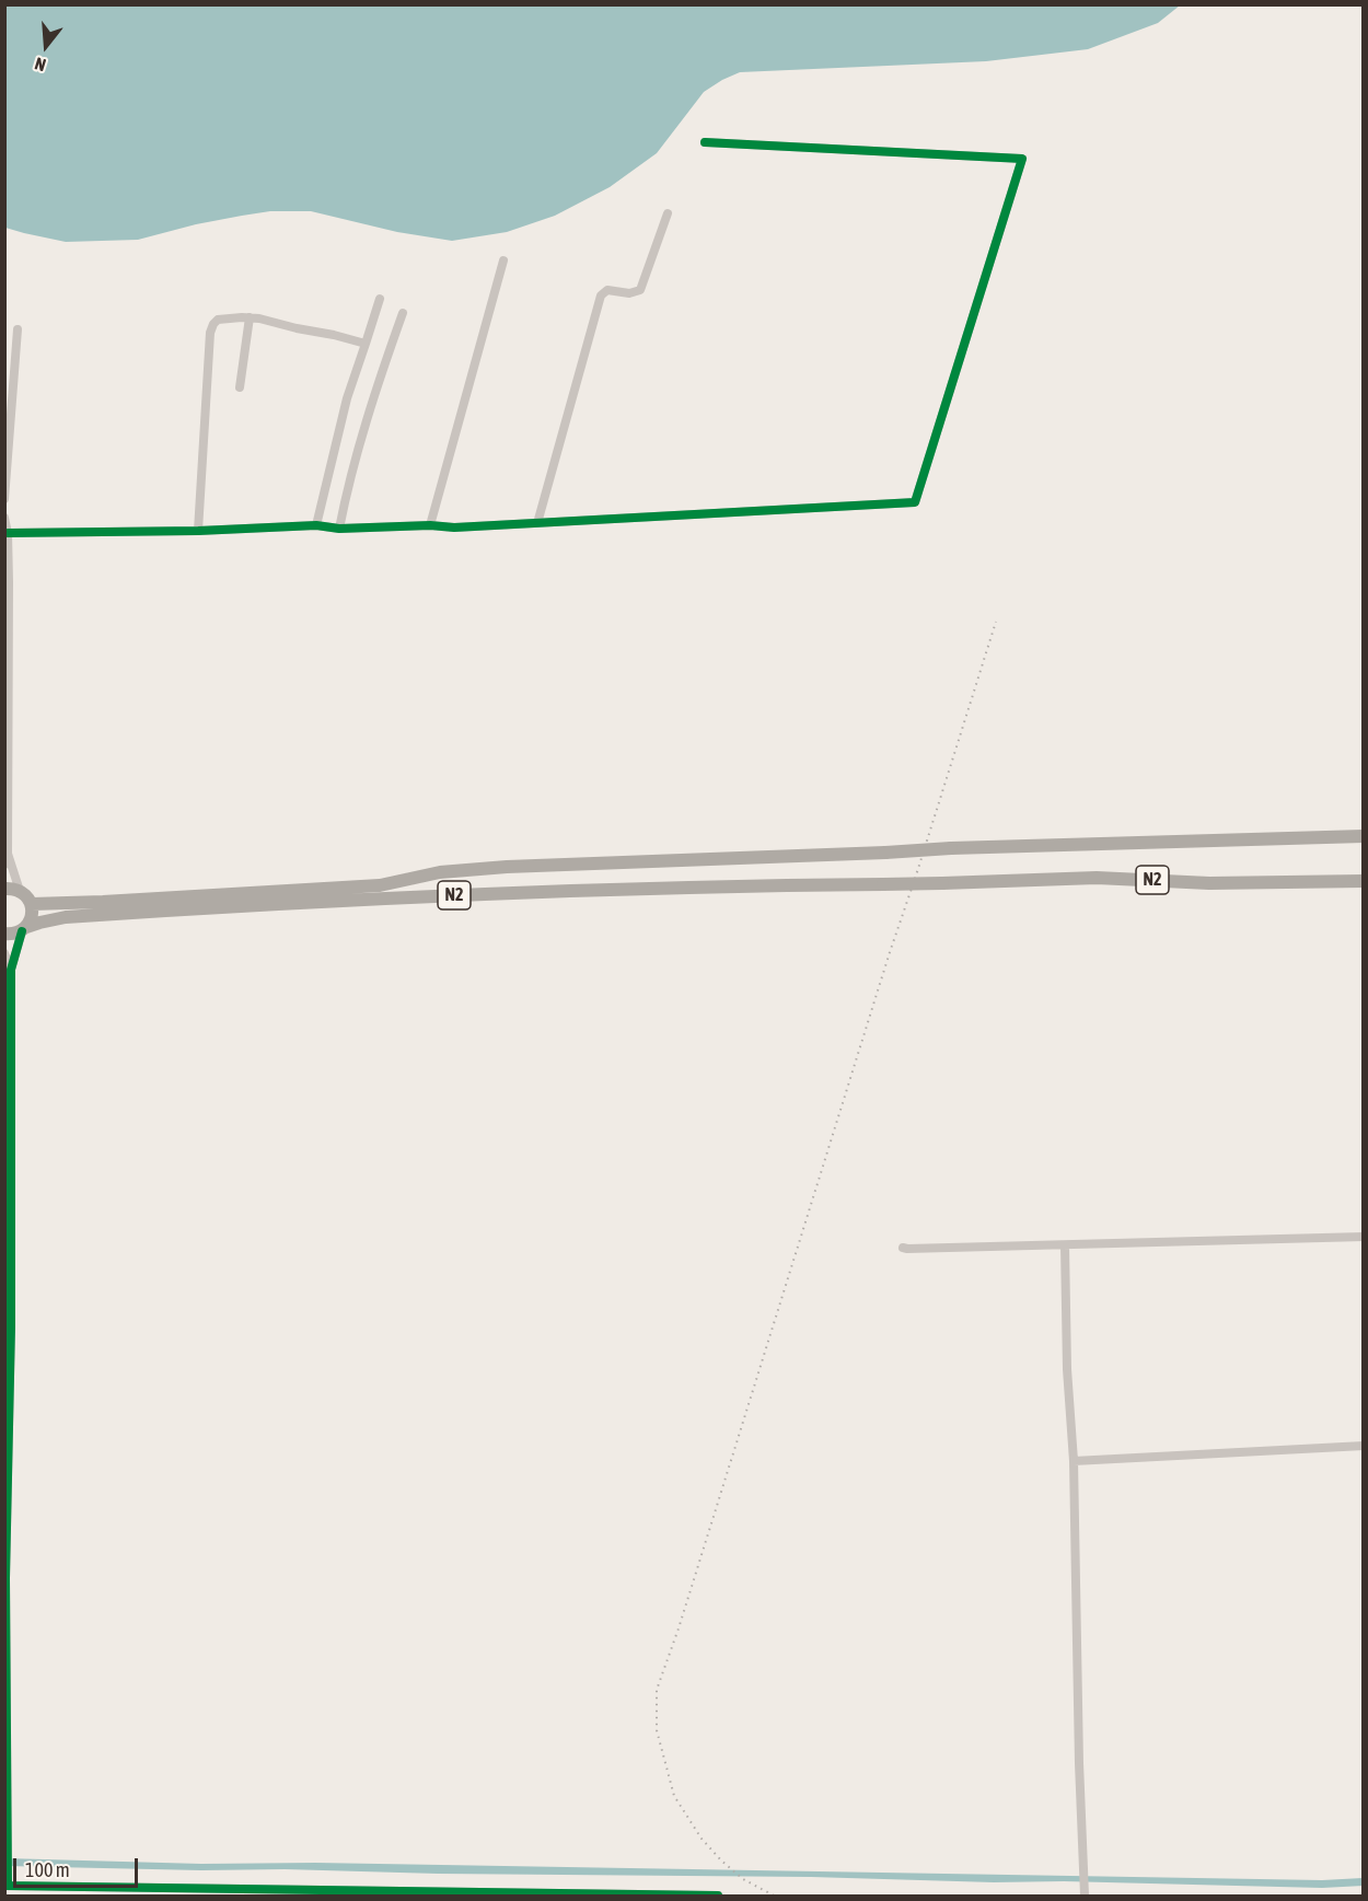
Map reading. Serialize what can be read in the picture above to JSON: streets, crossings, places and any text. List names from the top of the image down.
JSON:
{
  "streets": {
    "highway": ["N2"]
  },
  "scale_bar": "100 m",
  "north": "bottom"
}
